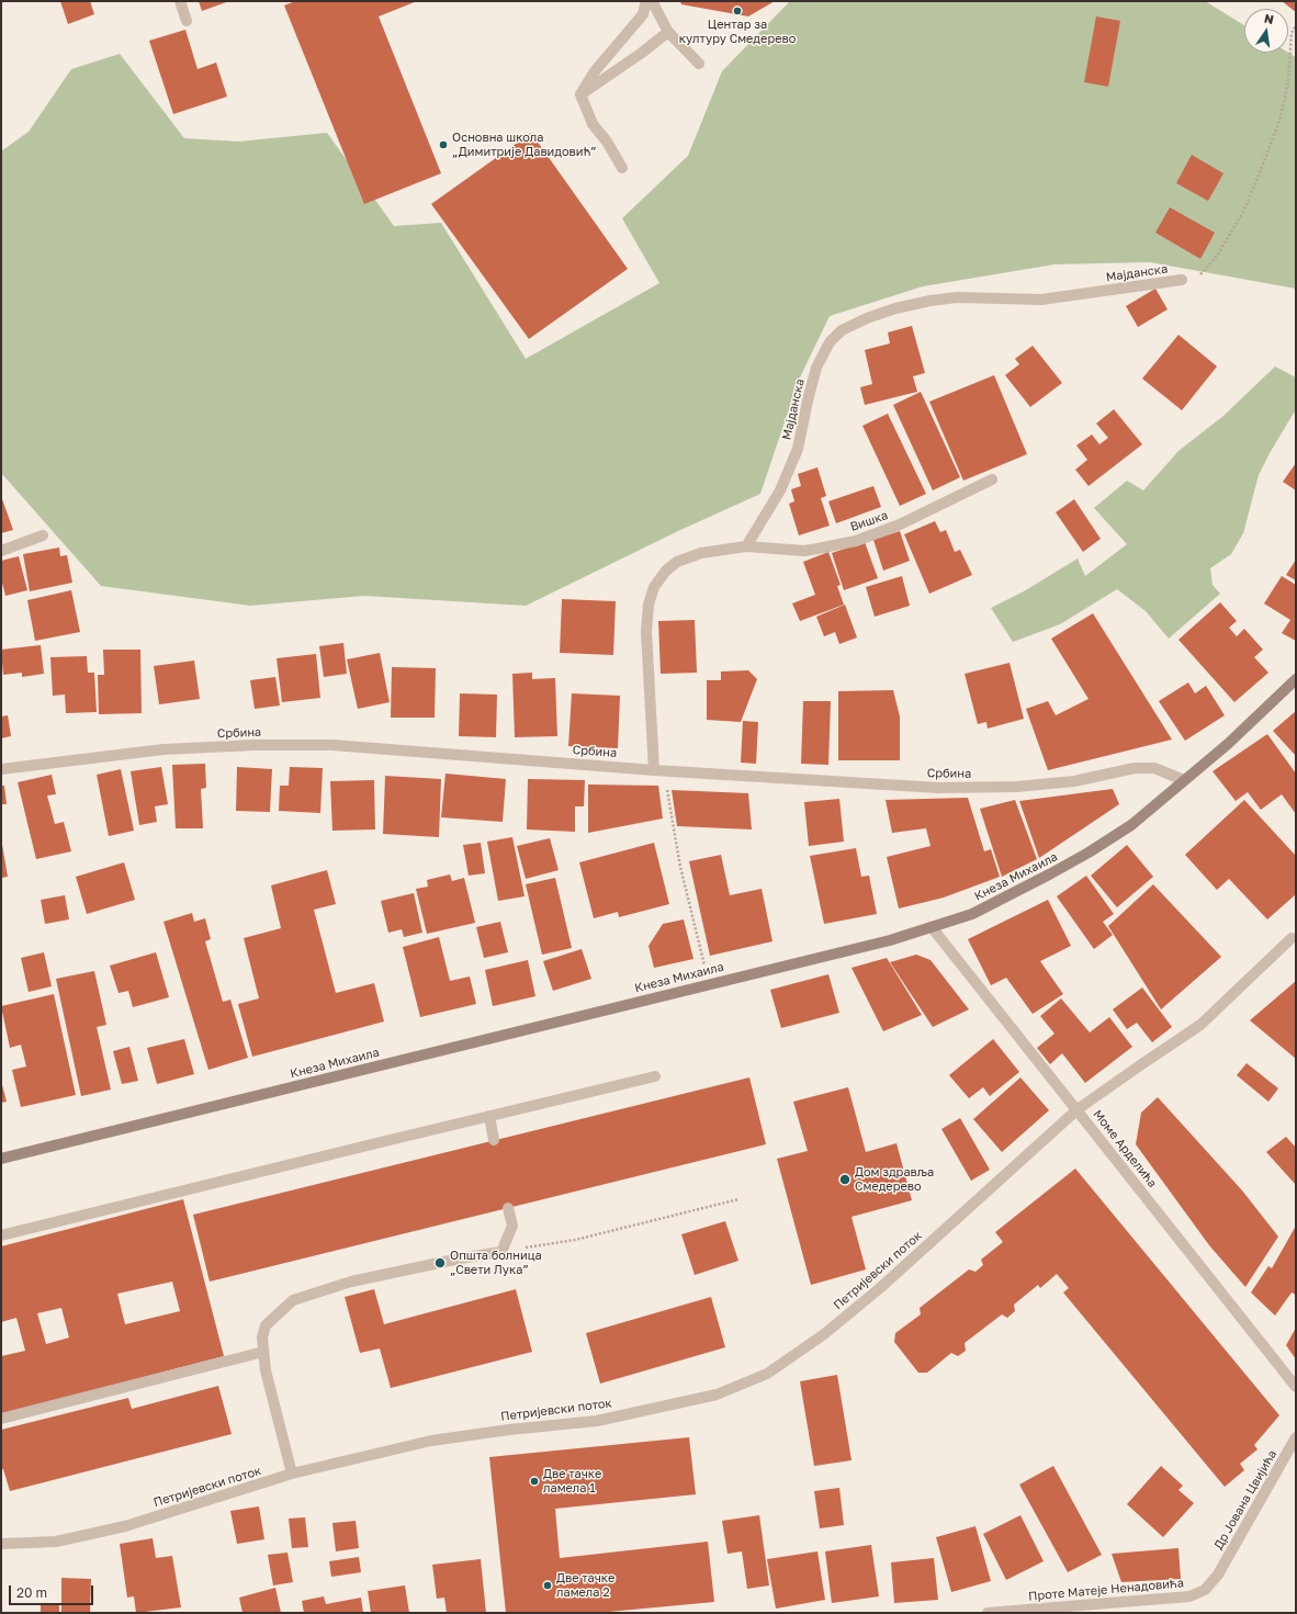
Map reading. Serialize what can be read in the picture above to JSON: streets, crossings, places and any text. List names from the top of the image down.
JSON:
{
  "streets": {
    "main road": ["Кнеза Михаила"],
    "street": [
      "Мајданска",
      "Вишка",
      "Србина",
      "Моме Арделића",
      "Петријевски поток",
      "Др Јована Цвијића",
      "Проте Матеје Ненадовића"
    ]
  },
  "crossings": [
    ["Мајданска", "Вишка"],
    ["Србина", "Кнеза Михаила"],
    ["Кнеза Михаила", "Моме Арделића"],
    ["Моме Арделића", "Петријевски поток"],
    ["Др Јована Цвијића", "Проте Матеје Ненадовића"]
  ],
  "places": [
    "Центар за културу Смедерево",
    "Основна школа „Димитрије Давидовић”",
    "Дом здравља Смедерево",
    "Општа болница „Свети Лука”",
    "Две тачке ламела 1",
    "Две тачке ламела 2"
  ],
  "scale_bar": "20 m",
  "north": "top"
}
